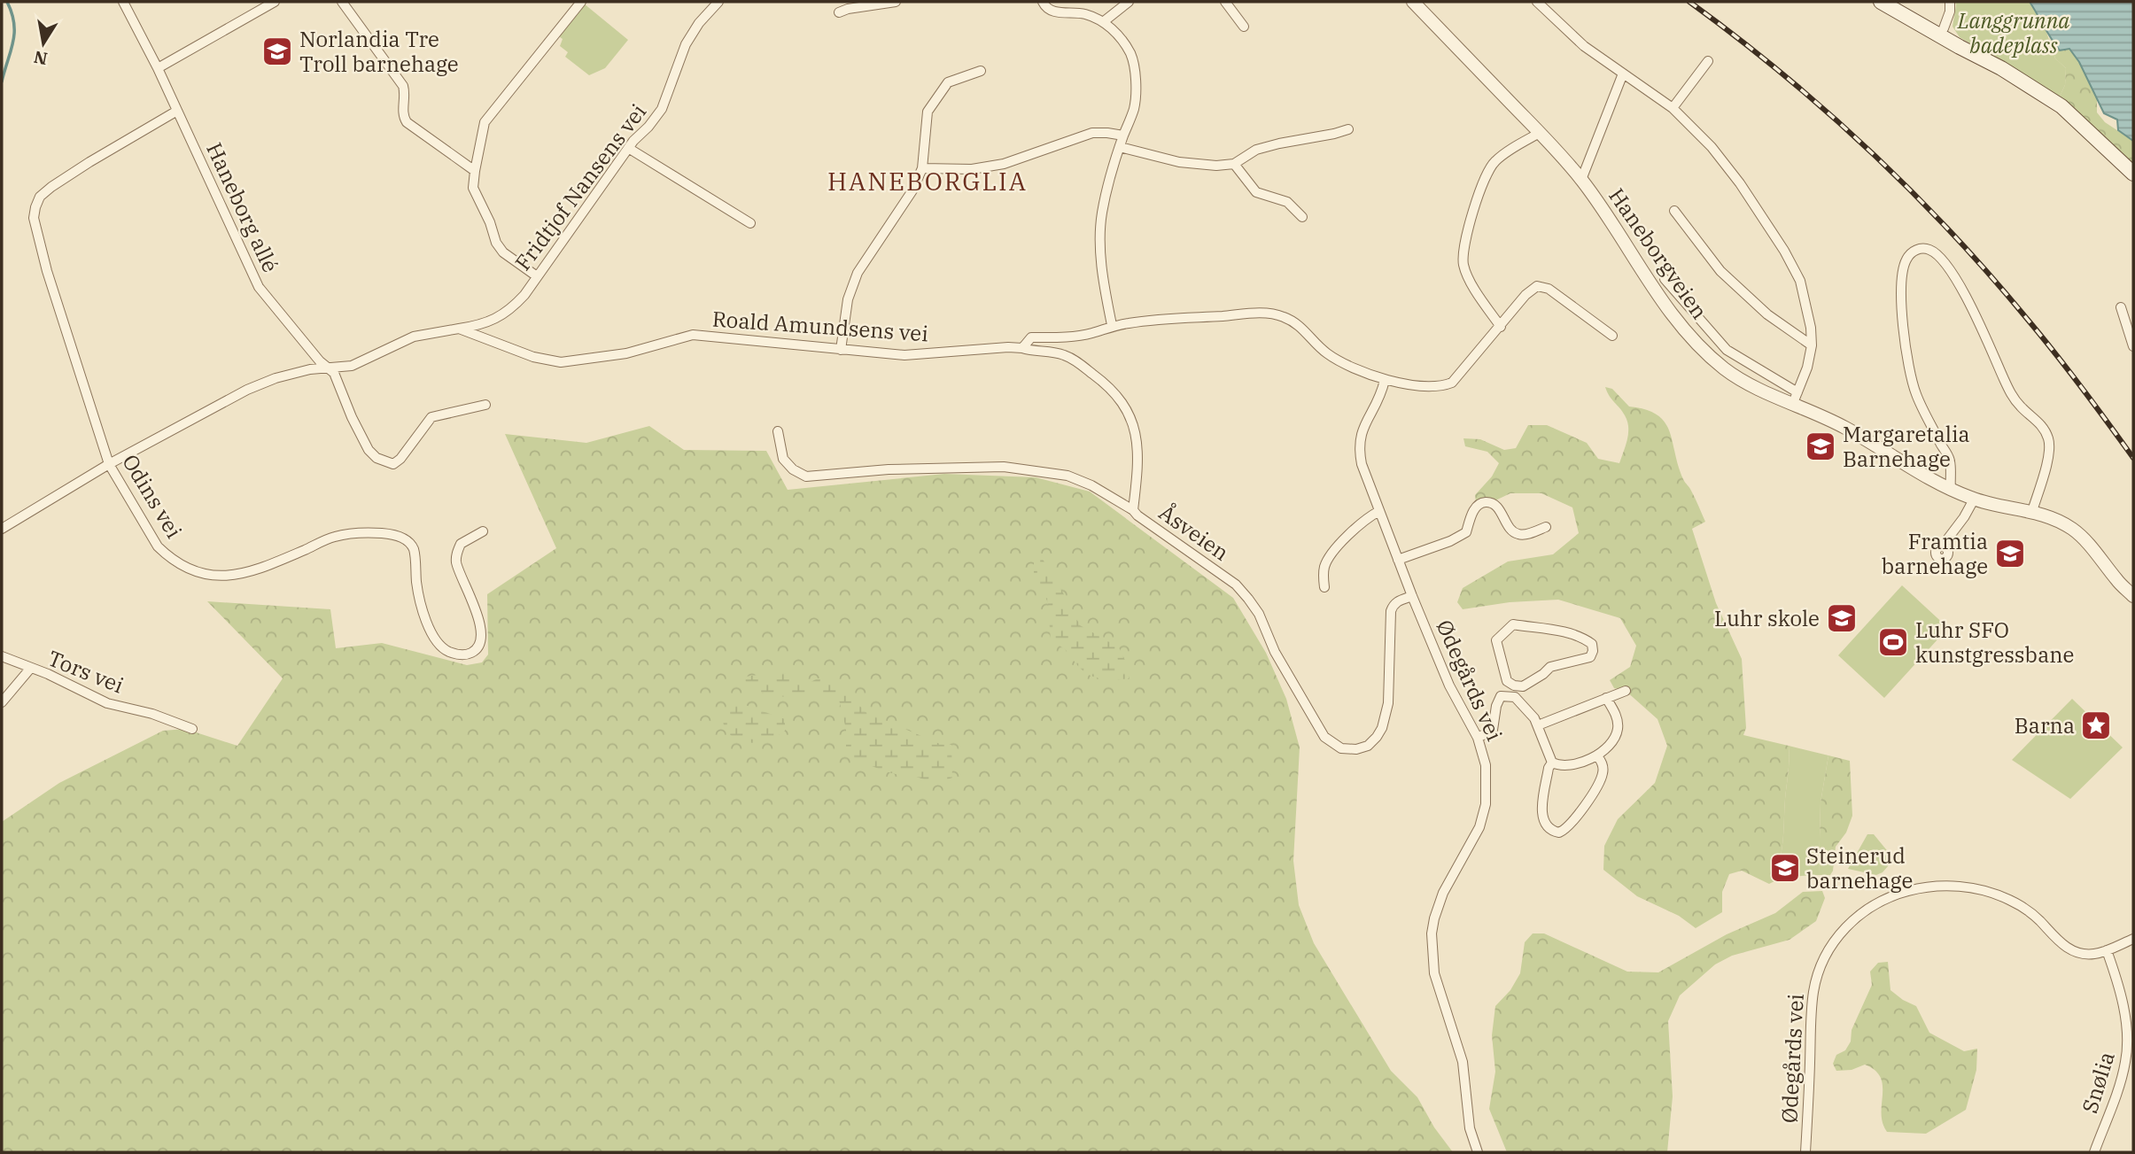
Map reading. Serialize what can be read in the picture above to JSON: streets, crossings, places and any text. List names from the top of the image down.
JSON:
{
  "streets": {
    "street": [
      "Fridtjof Nansens vei",
      "Haneborg allé",
      "Haneborgveien",
      "Roald Amundsens vei",
      "Odins vei",
      "Åsveien",
      "Tors vei",
      "Ødegårds vei",
      "Snølia"
    ]
  },
  "crossings": [
    ["Fridtjof Nansens vei", "Haneborg allé"],
    ["Fridtjof Nansens vei", "Roald Amundsens vei"],
    ["Fridtjof Nansens vei", "Odins vei"],
    ["Haneborg allé", "Odins vei"],
    ["Roald Amundsens vei", "Ødegårds vei"],
    ["Åsveien", "Ødegårds vei"],
    ["Ødegårds vei", "Snølia"]
  ],
  "districts": ["HANEBORGLIA"],
  "parks": ["Langgrunna badeplass"],
  "places": {
    "school or university": [
      "Norlandia Tre Troll barnehage",
      "Margaretalia Barnehage",
      "Framtia barnehage",
      "Luhr skole",
      "Steinerud barnehage"
    ],
    "sports": ["Luhr SFO kunstgressbane"],
    "place": ["Barna"]
  },
  "north": "bottom"
}
